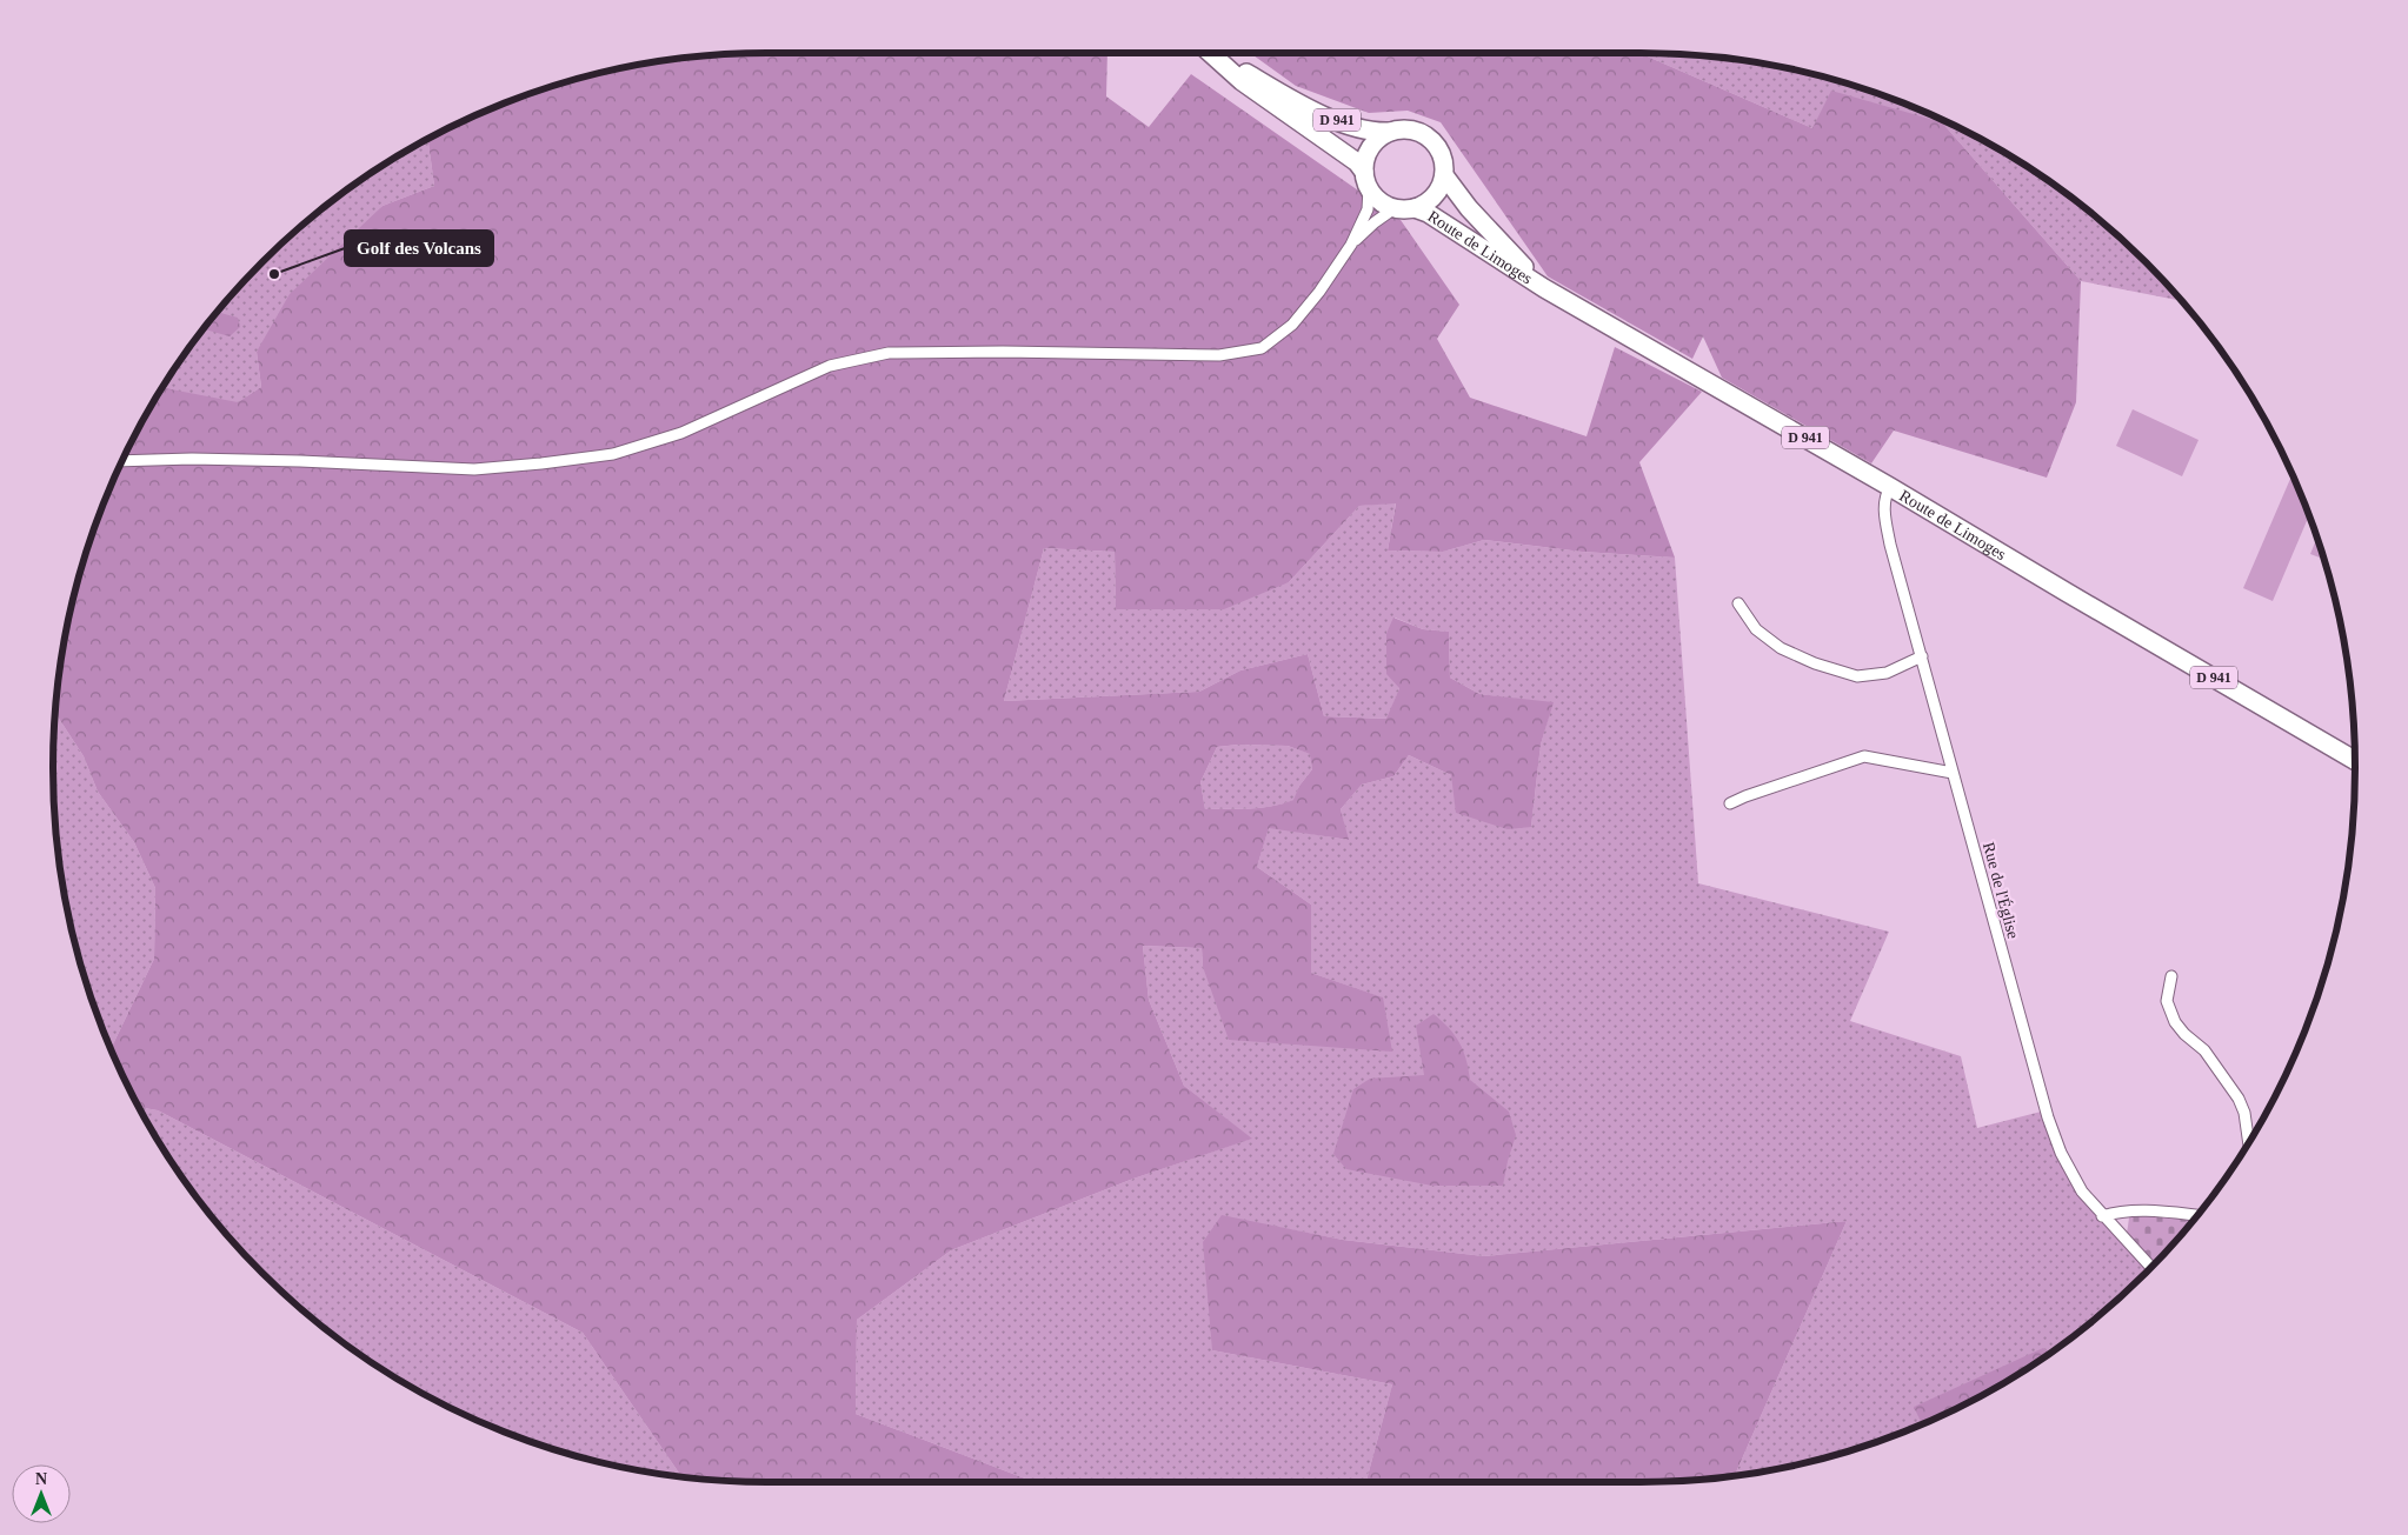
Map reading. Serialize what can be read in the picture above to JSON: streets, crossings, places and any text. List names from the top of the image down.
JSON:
{
  "streets": {
    "main road": ["D 941", "Route de Limoges"],
    "street": ["Rue de l'Église"]
  },
  "crossings": [
    ["D 941", "Route de Limoges"],
    ["Route de Limoges", "Rue de l'Église"]
  ],
  "places": ["Golf des Volcans"],
  "north": "top"
}
